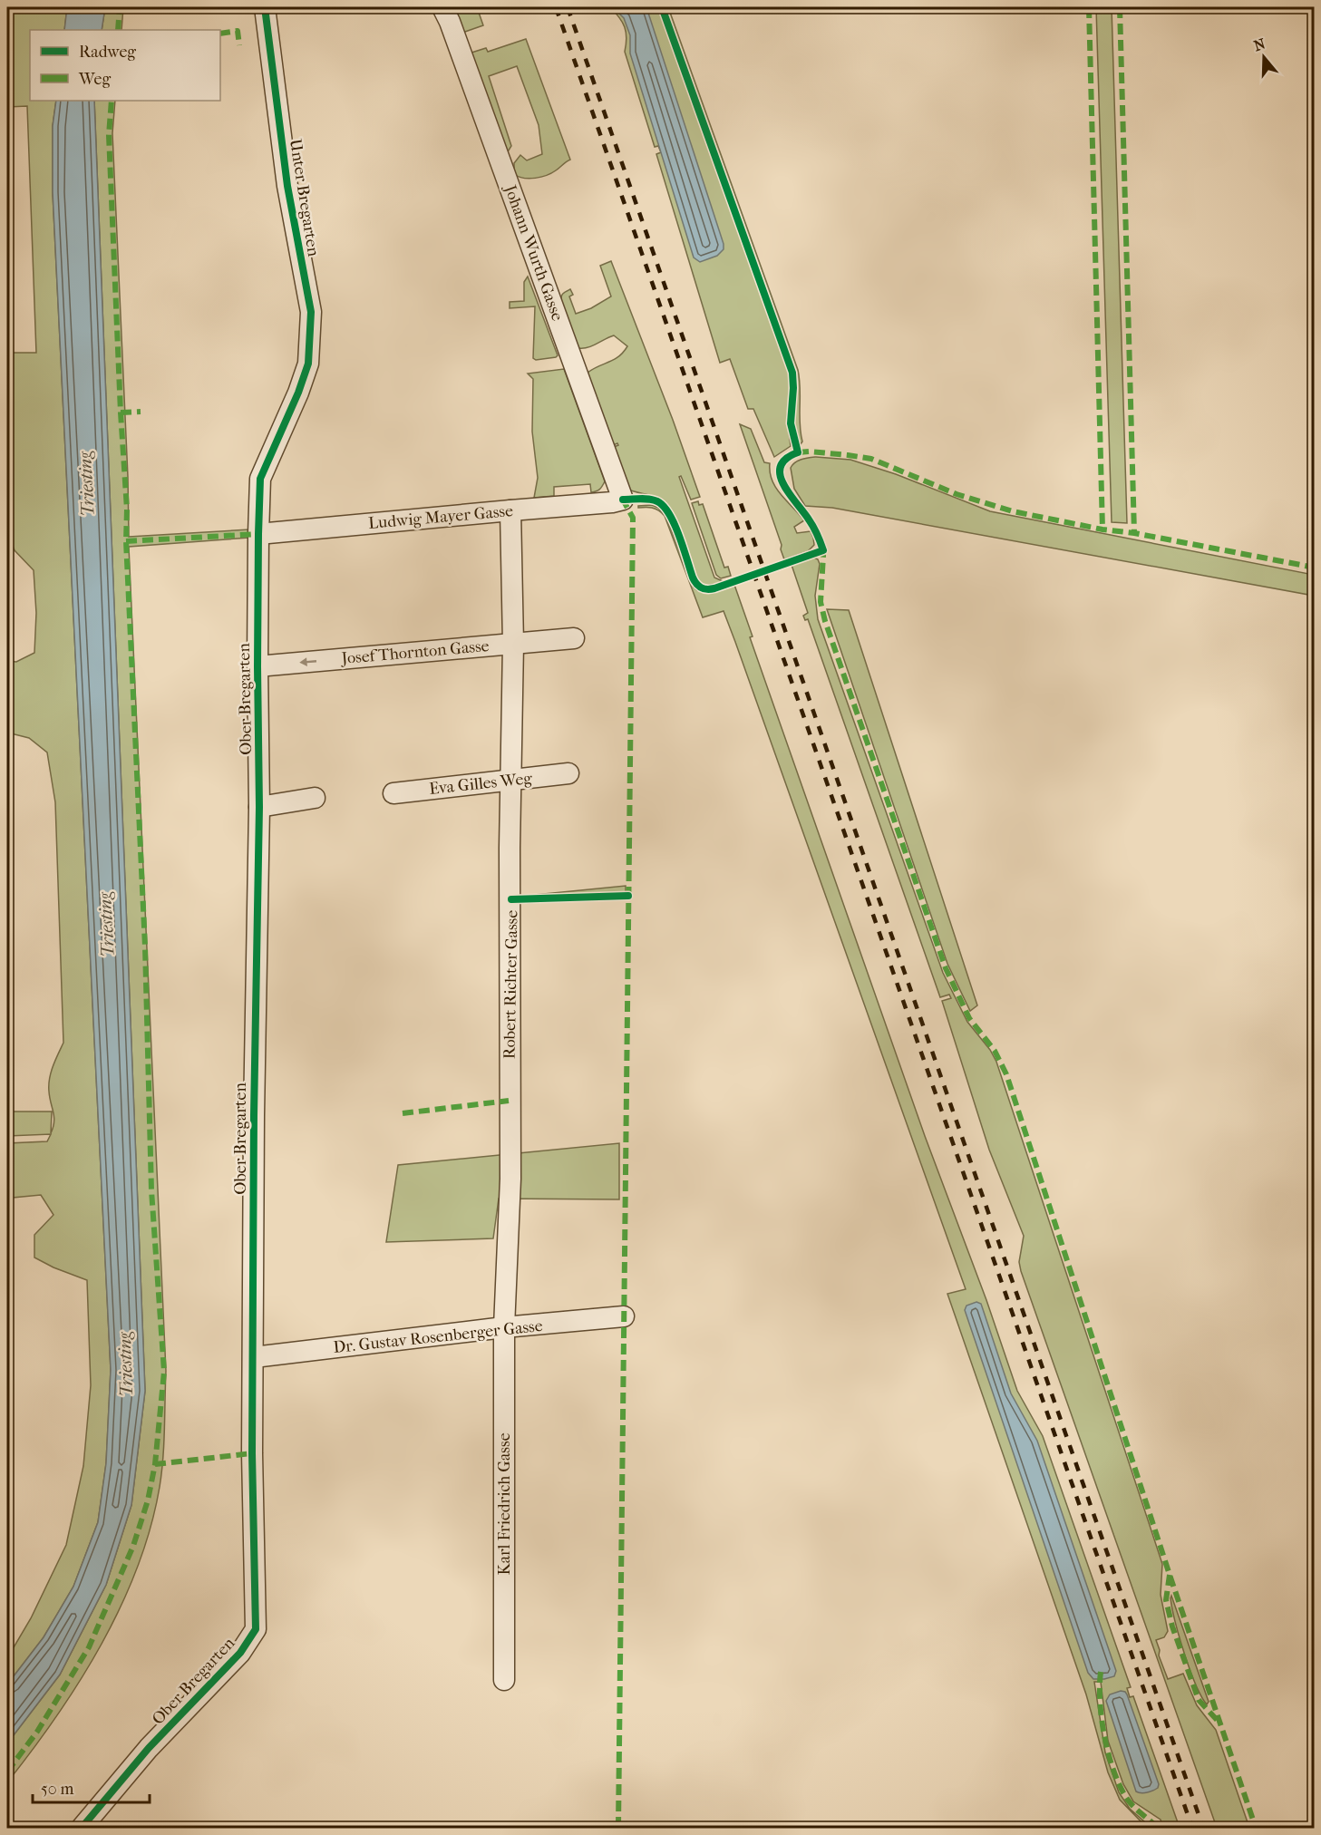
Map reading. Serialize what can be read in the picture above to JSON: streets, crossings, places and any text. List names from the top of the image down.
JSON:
{
  "streets": {
    "street": [
      "Unter Bregarten",
      "Johann Wurth Gasse",
      "Ludwig Mayer Gasse",
      "Josef Thornton Gasse",
      "Ober Bregarten",
      "Eva Gilles Weg",
      "Robert Richter Gasse",
      "Dr. Gustav Rosenberger Gasse",
      "Karl Friedrich Gasse"
    ]
  },
  "crossings": [
    ["Unter Bregarten", "Ober Bregarten"],
    ["Johann Wurth Gasse", "Ludwig Mayer Gasse"],
    ["Ludwig Mayer Gasse", "Ober Bregarten"],
    ["Ludwig Mayer Gasse", "Robert Richter Gasse"],
    ["Josef Thornton Gasse", "Ober Bregarten"],
    ["Josef Thornton Gasse", "Robert Richter Gasse"],
    ["Ober Bregarten", "Dr. Gustav Rosenberger Gasse"],
    ["Eva Gilles Weg", "Robert Richter Gasse"],
    ["Robert Richter Gasse", "Dr. Gustav Rosenberger Gasse"],
    ["Robert Richter Gasse", "Karl Friedrich Gasse"],
    ["Dr. Gustav Rosenberger Gasse", "Karl Friedrich Gasse"]
  ],
  "one_way": ["Josef Thornton Gasse"],
  "water": ["Triesting"],
  "legend": ["Radweg", "Weg"],
  "scale_bar": "50 m",
  "north": "top"
}
